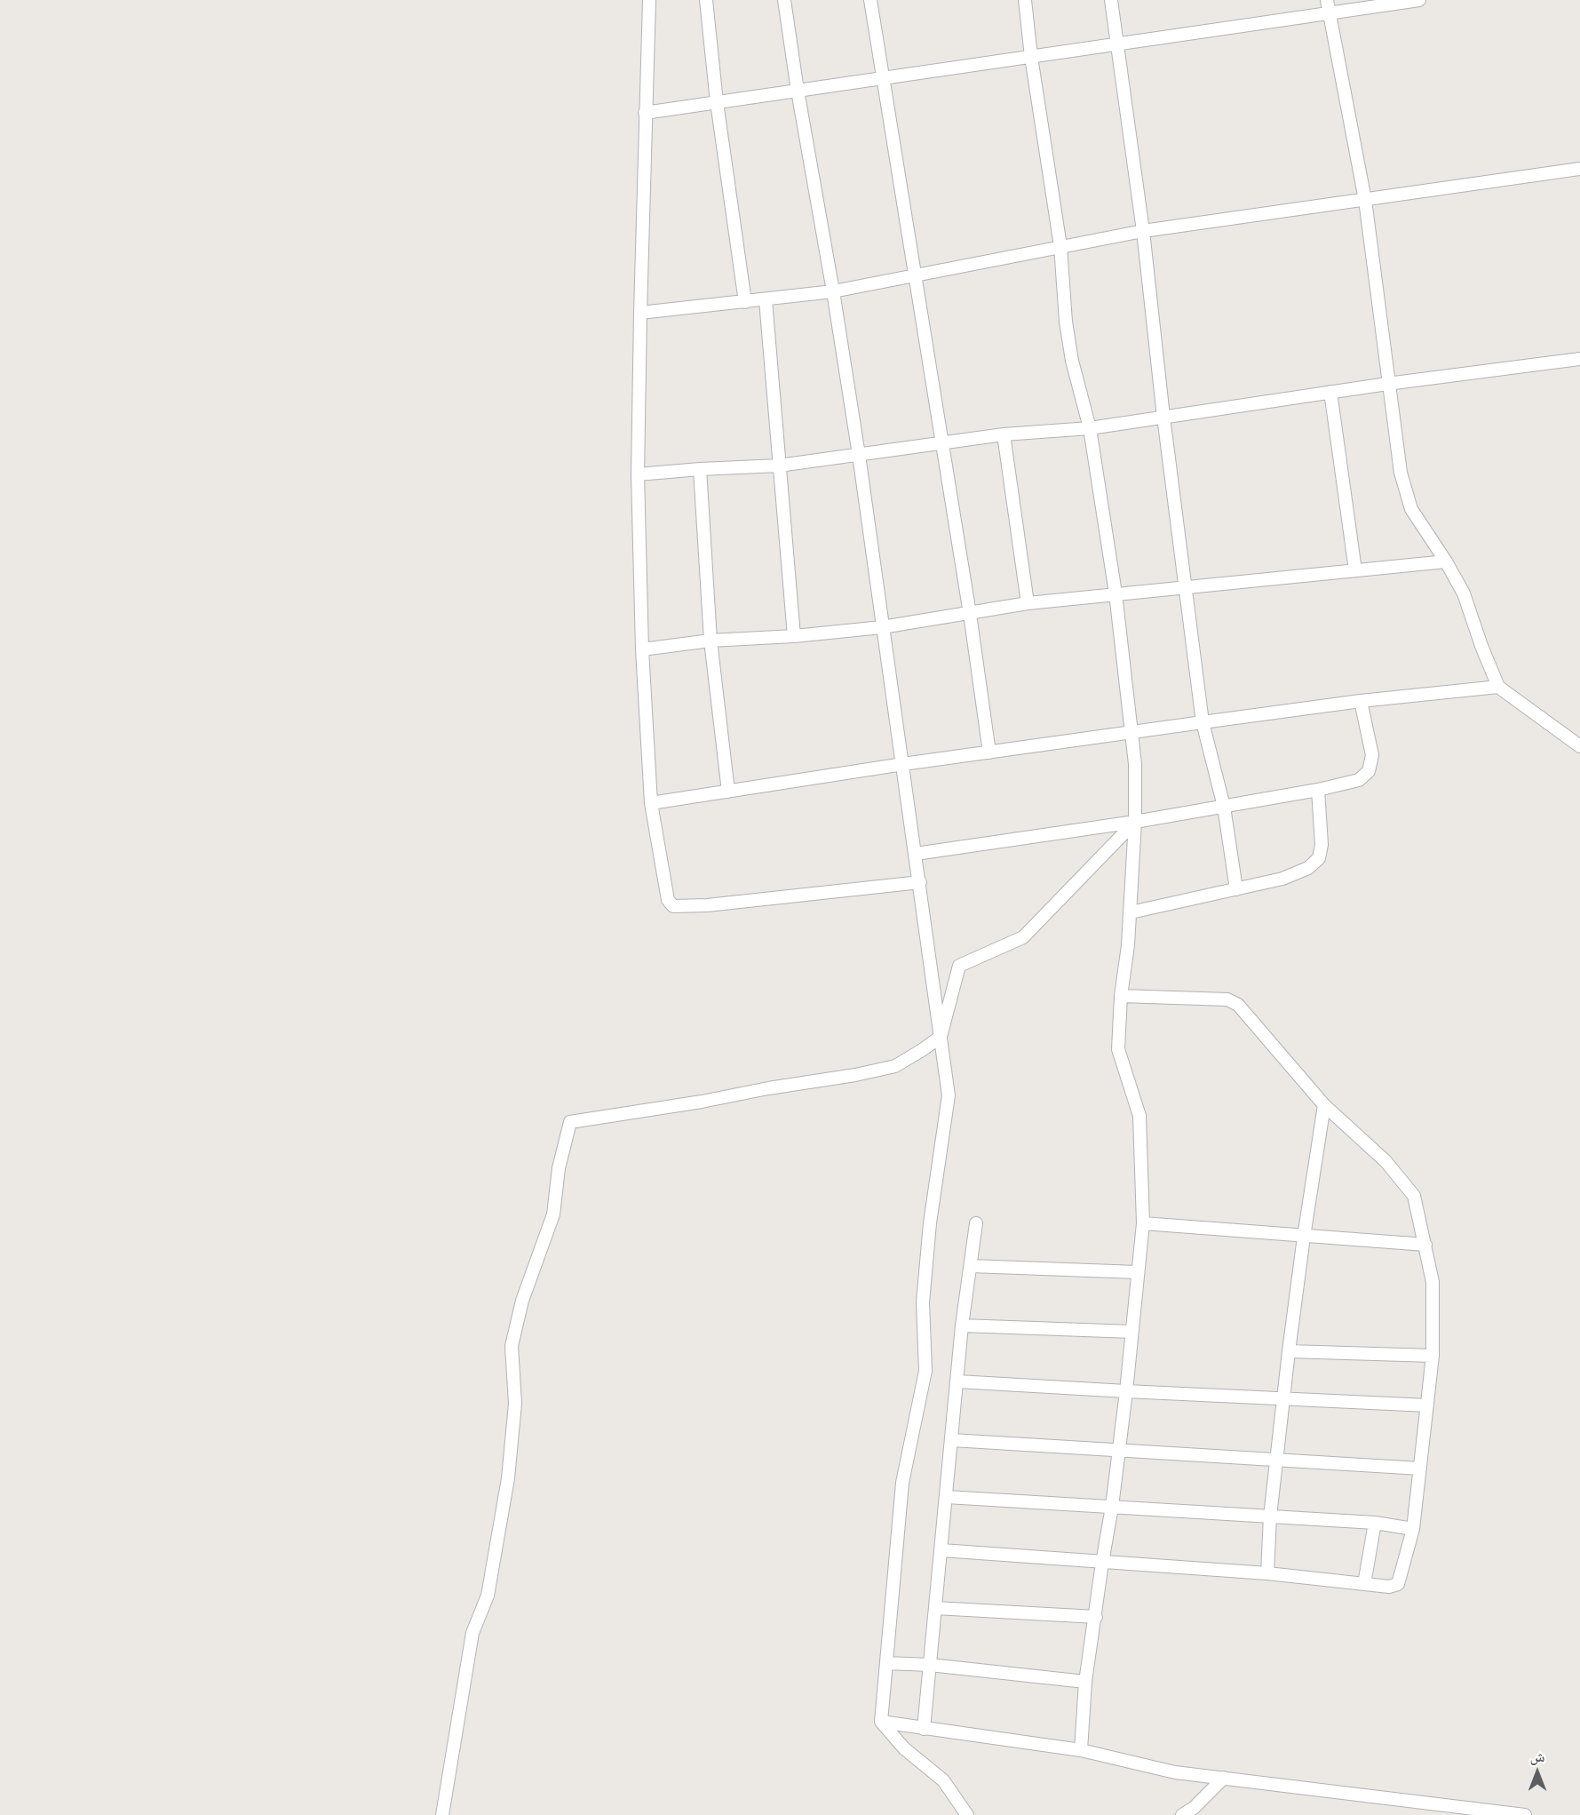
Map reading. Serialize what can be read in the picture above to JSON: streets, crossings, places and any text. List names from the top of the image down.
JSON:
{
  "north": "top"
}
